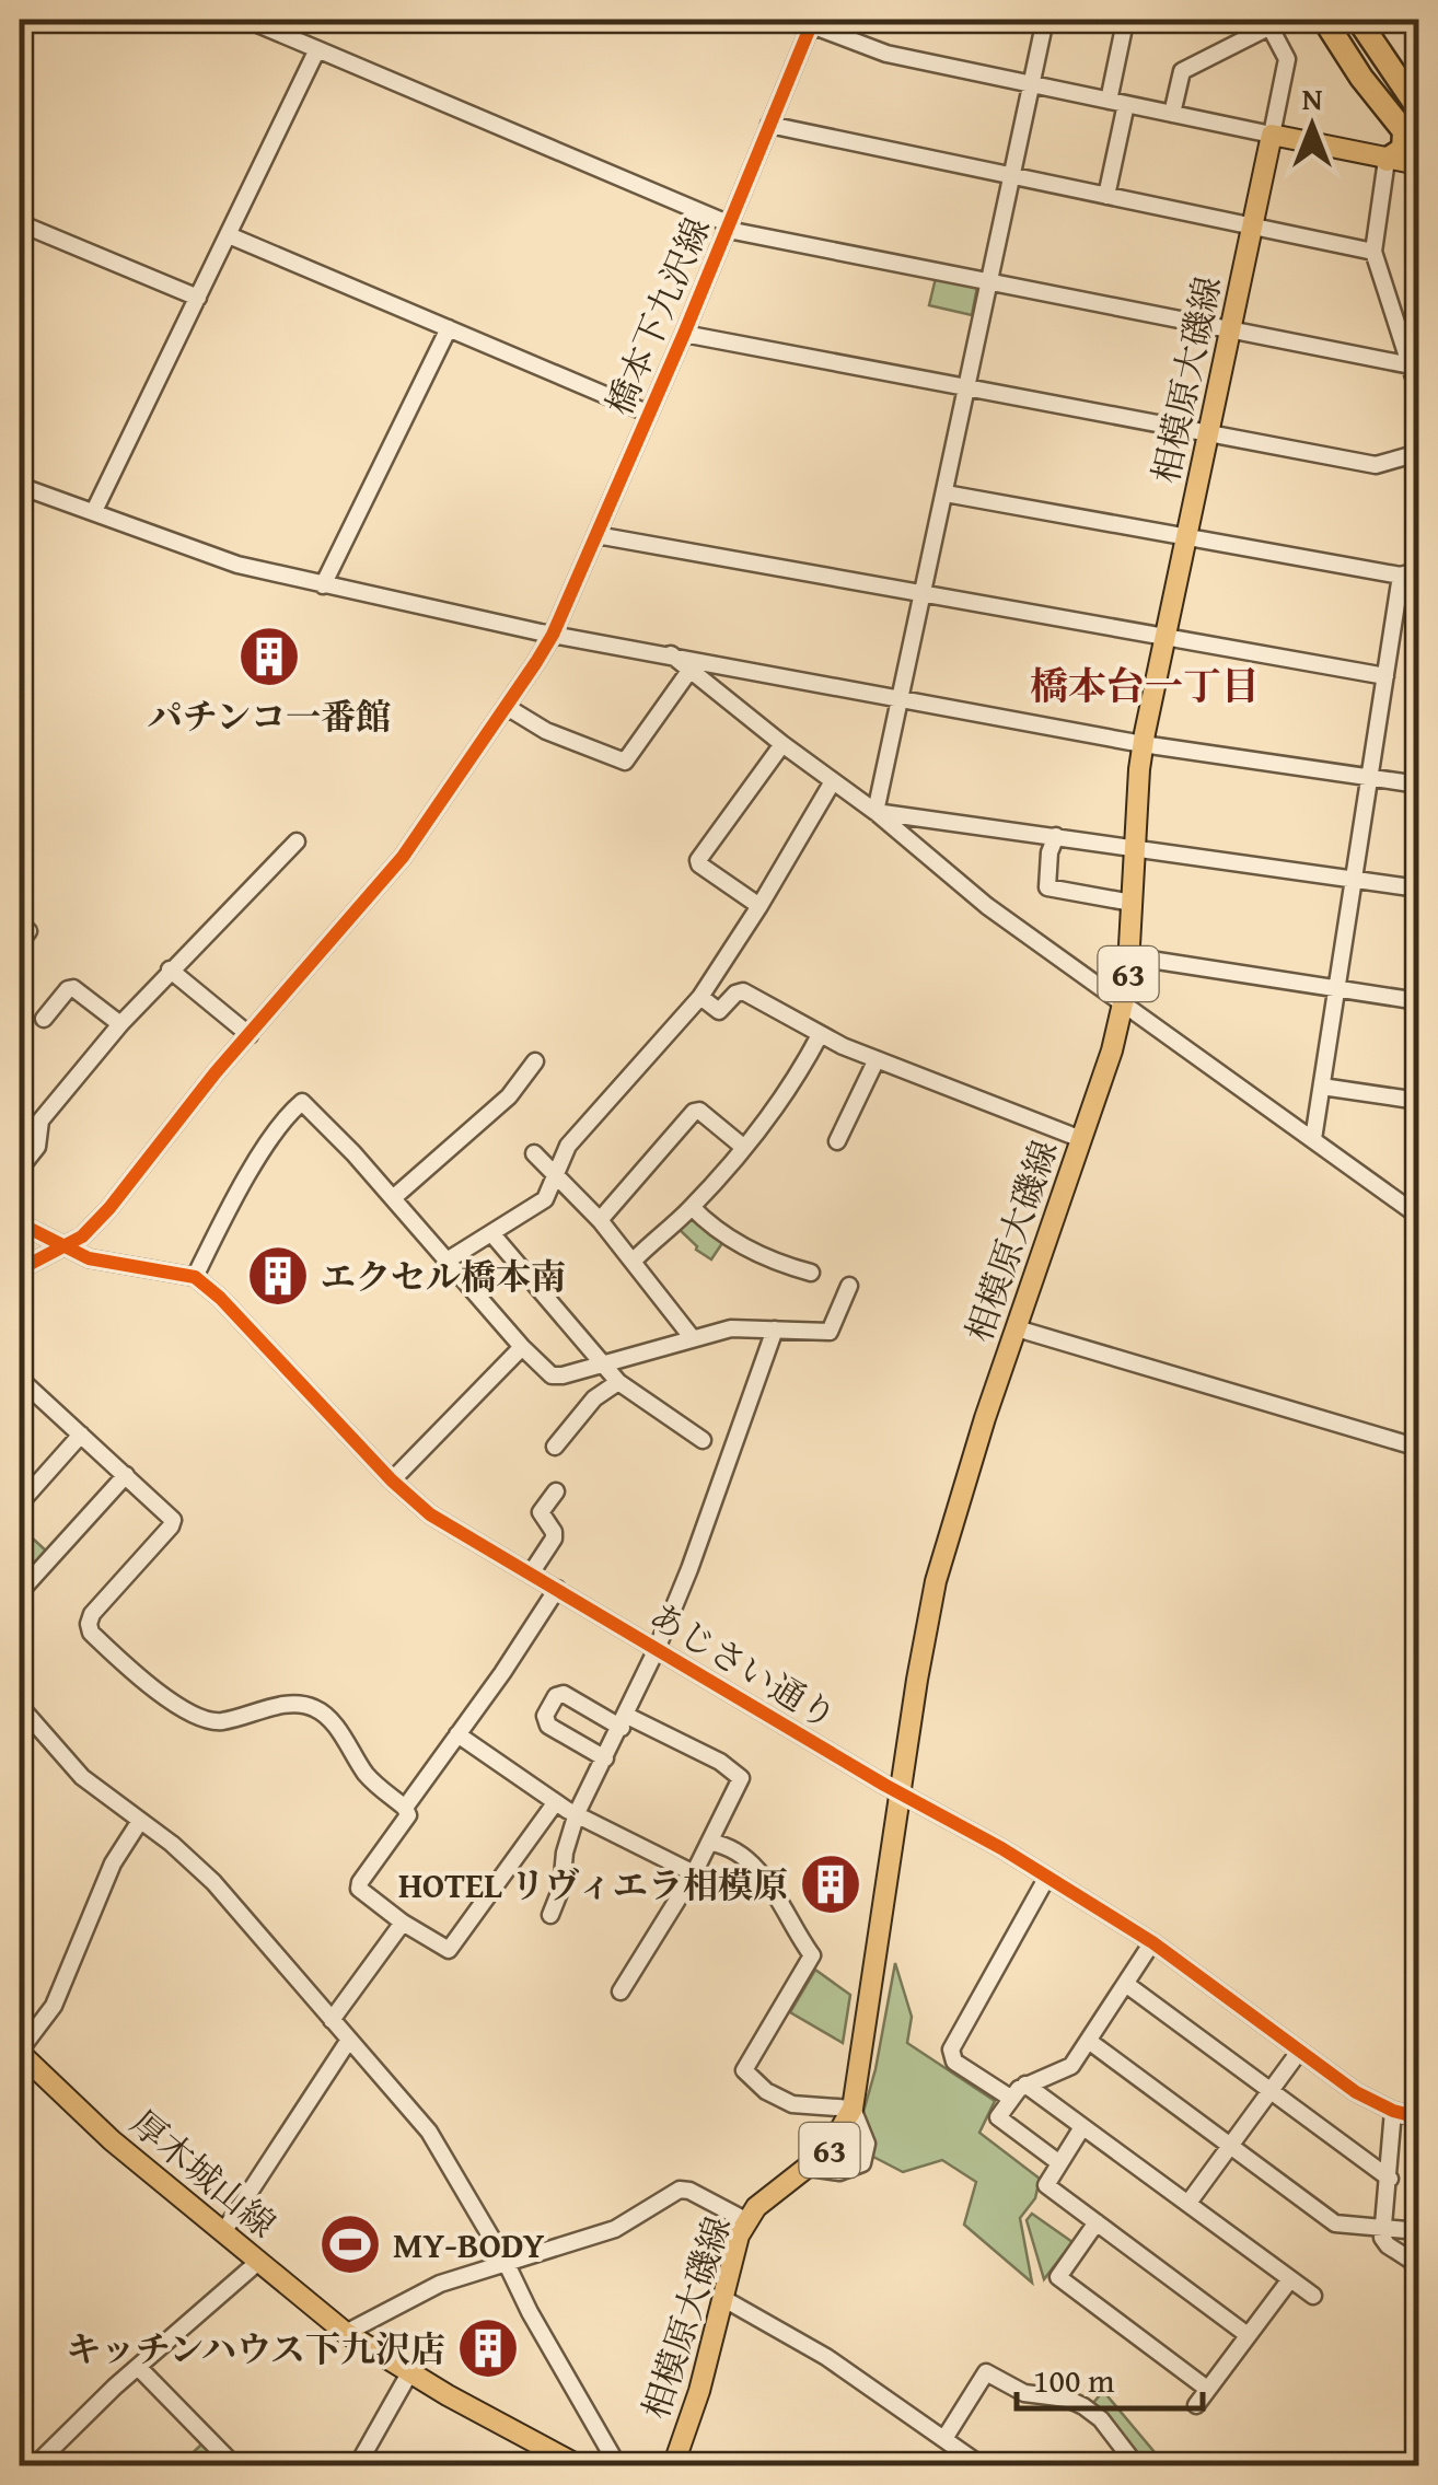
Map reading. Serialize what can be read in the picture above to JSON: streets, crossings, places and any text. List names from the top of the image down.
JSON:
{
  "streets": {
    "main road": ["相模原大磯線", "63", "厚木城山線"],
    "street": ["橋本下九沢線", "あじさい通り"]
  },
  "crossings": [
    ["相模原大磯線", "あじさい通り"]
  ],
  "districts": ["橋本台一丁目"],
  "places": {
    "building": [
      "パチンコ一番館",
      "エクセル橋本南",
      "HOTEL リヴィエラ相模原",
      "キッチンハウス下九沢店"
    ],
    "sports": ["MY-BODY"]
  },
  "scale_bar": "100 m",
  "north": "top"
}
